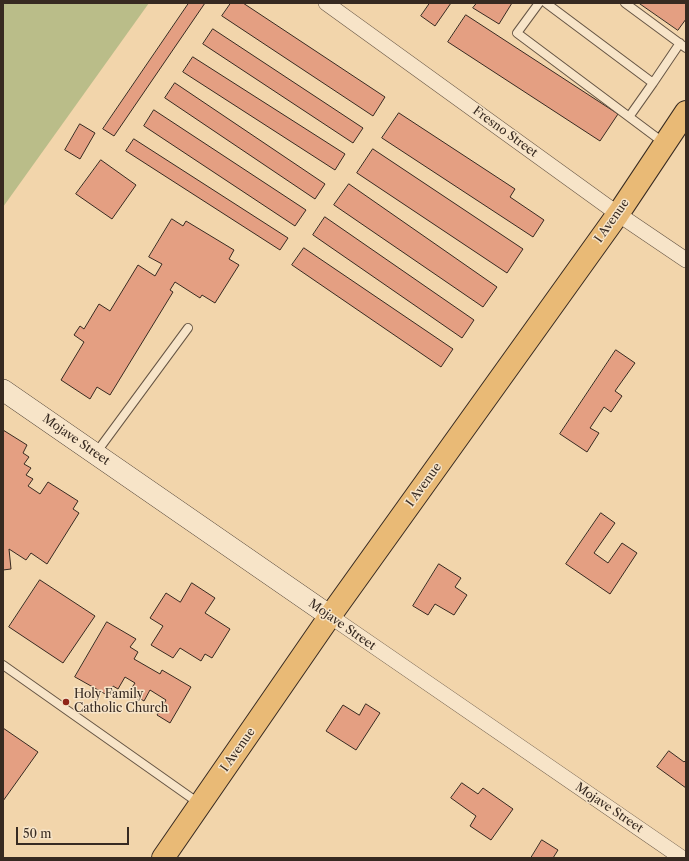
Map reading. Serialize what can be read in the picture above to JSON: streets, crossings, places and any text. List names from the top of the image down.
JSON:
{
  "streets": {
    "main road": ["I Avenue"],
    "street": ["Fresno Street", "Mojave Street"]
  },
  "crossings": [
    ["Fresno Street", "I Avenue"],
    ["I Avenue", "Mojave Street"]
  ],
  "places": ["Holy Family Catholic Church"],
  "scale_bar": "50 m"
}
